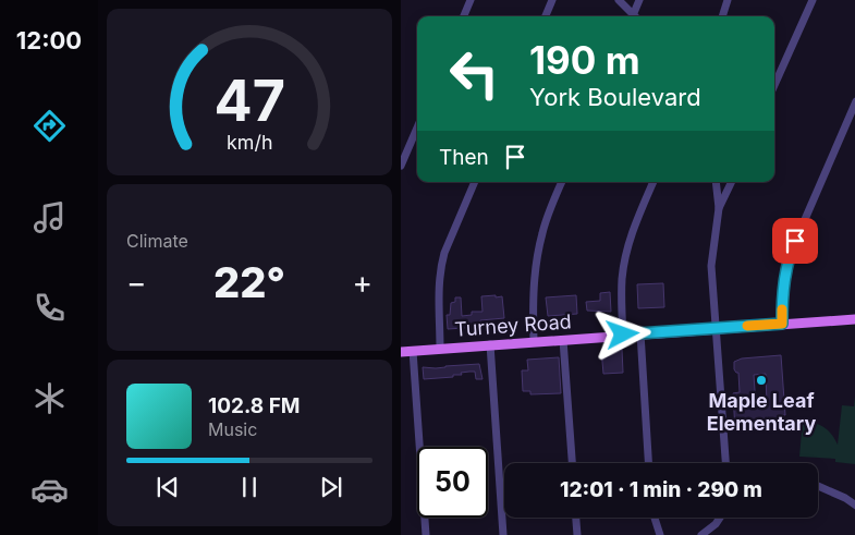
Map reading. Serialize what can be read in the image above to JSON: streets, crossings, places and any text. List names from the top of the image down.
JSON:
{
  "streets": {
    "main road": ["Turney Road"]
  },
  "places": ["Maple Leaf Elementary"],
  "page": {
    "tabs": "12:00",
    "turn": ["190 m", "York Boulevard"],
    "then": "Then",
    "tile": "Climate",
    "heat": ["−", "22°", "+"],
    "song": ["102.8 FM", "Music"],
    "limit": "50",
    "trip": "12:01 · 1 min · 290 m",
    "gauge": ["47", "km/h"]
  }
}
